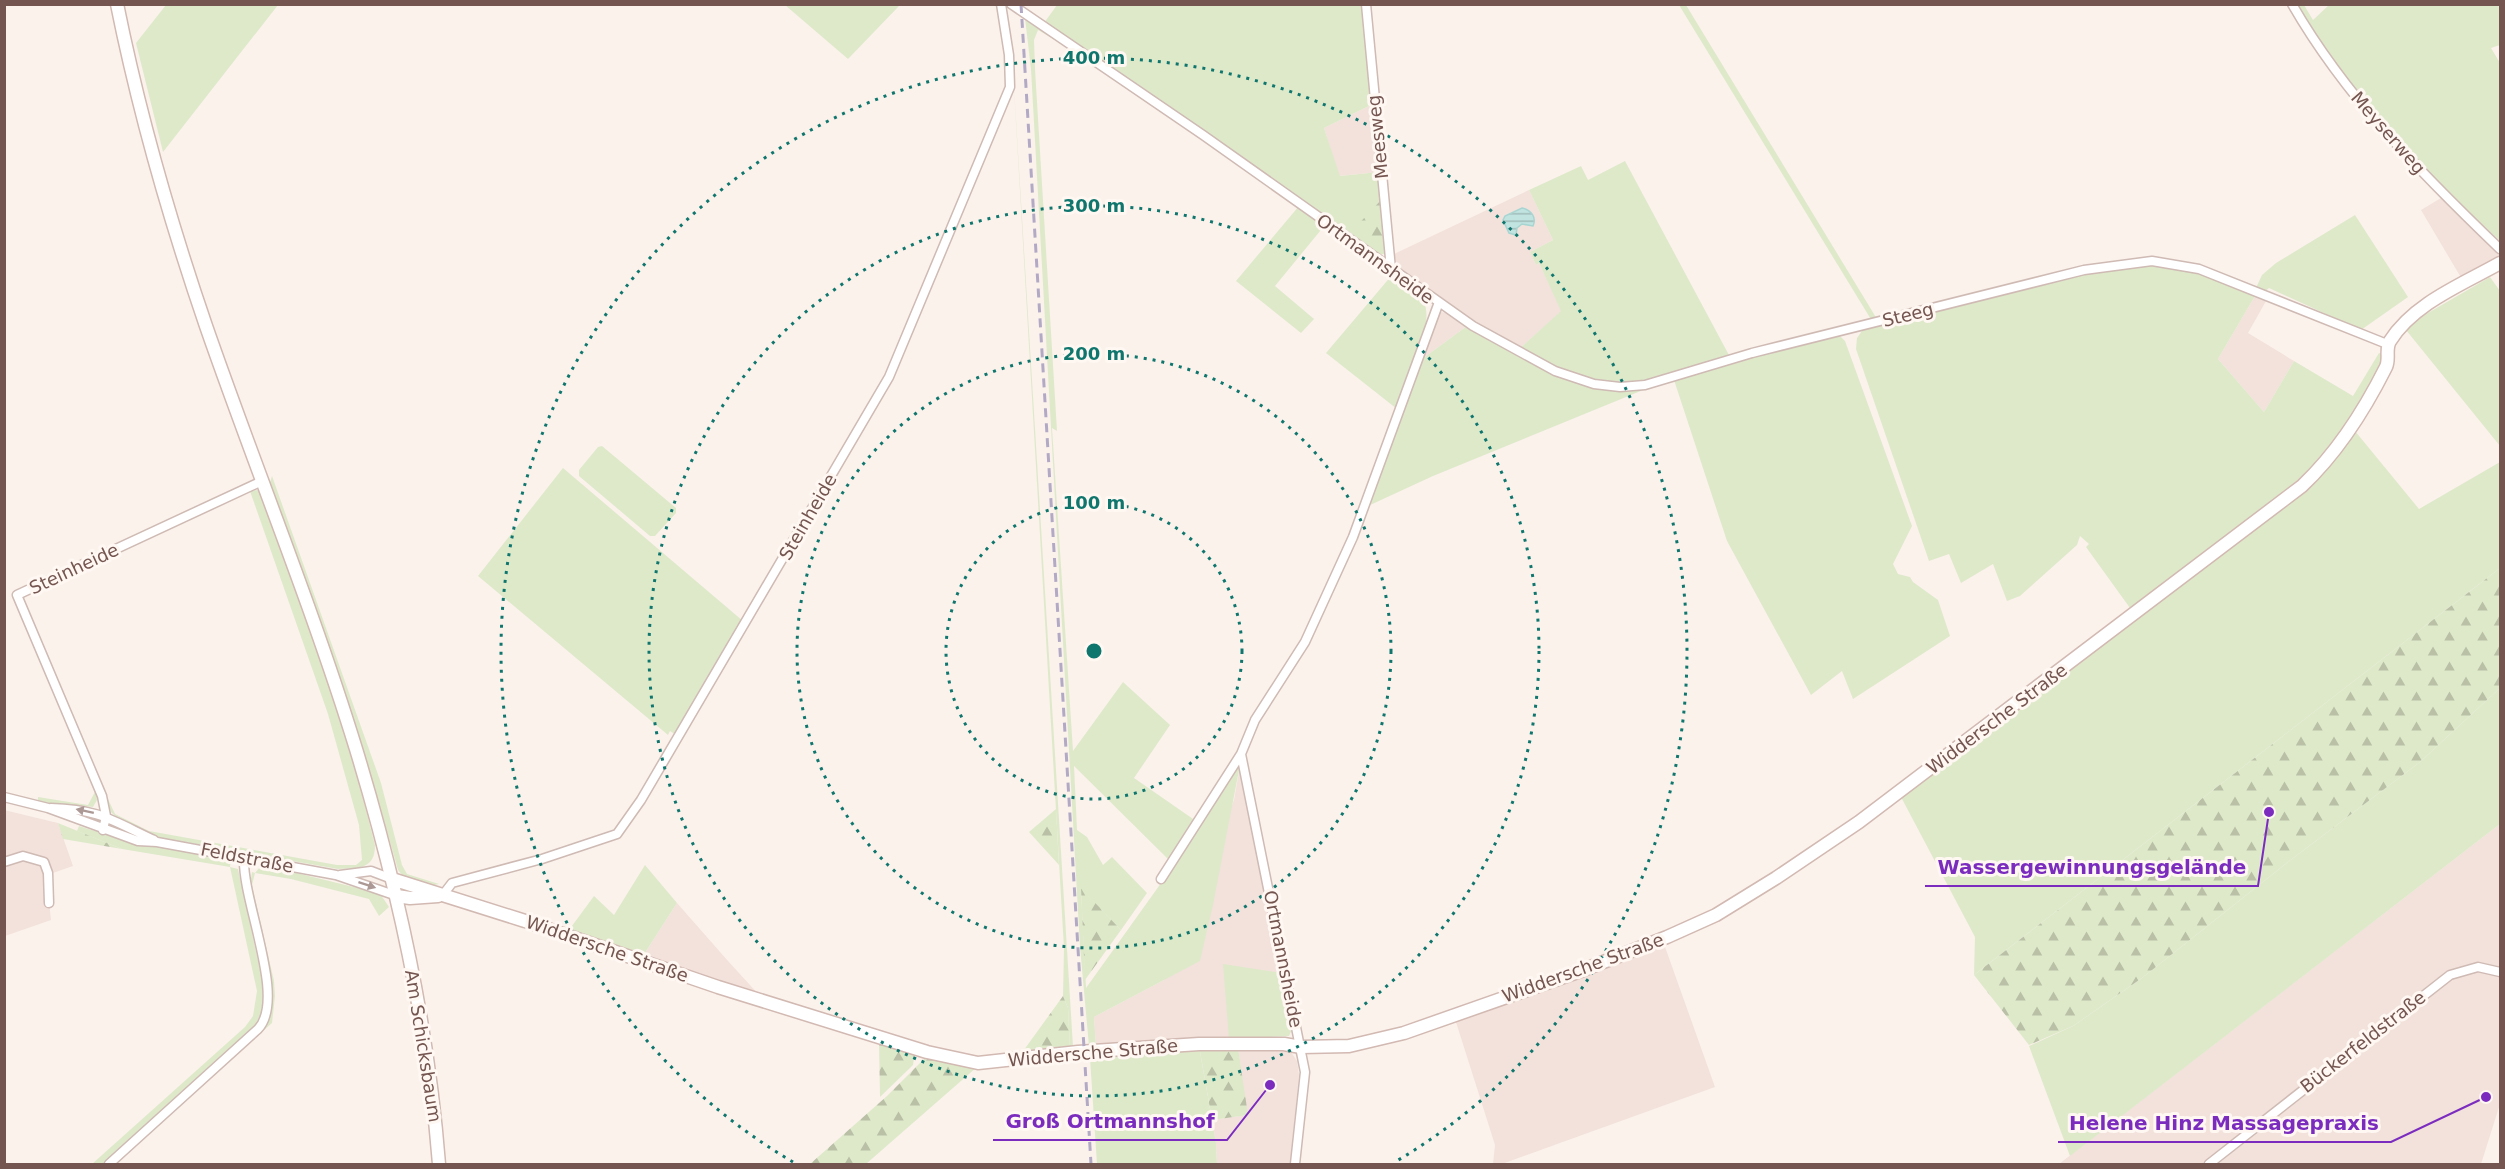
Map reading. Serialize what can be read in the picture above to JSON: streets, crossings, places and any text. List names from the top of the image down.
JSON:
{
  "streets": {
    "street": [
      "Meyserweg",
      "Meesweg",
      "Ortmannsheide",
      "Steeg",
      "Steinheide",
      "Widdersche Straße",
      "Feldstraße",
      "Bückerfeldstraße",
      "Am Schicksbaum"
    ]
  },
  "crossings": [
    ["Meesweg", "Ortmannsheide"],
    ["Ortmannsheide", "Steeg"],
    ["Ortmannsheide", "Widdersche Straße"],
    ["Steeg", "Widdersche Straße"],
    ["Steinheide", "Widdersche Straße"],
    ["Steinheide", "Feldstraße"],
    ["Steinheide", "Am Schicksbaum"],
    ["Widdersche Straße", "Feldstraße"],
    ["Widdersche Straße", "Am Schicksbaum"],
    ["Feldstraße", "Am Schicksbaum"]
  ],
  "places": ["Wassergewinnungsgelände", "Groß Ortmannshof", "Helene Hinz Massagepraxis"],
  "rings": [
    "400 m",
    "300 m",
    "200 m",
    "100 m"
  ]
}
